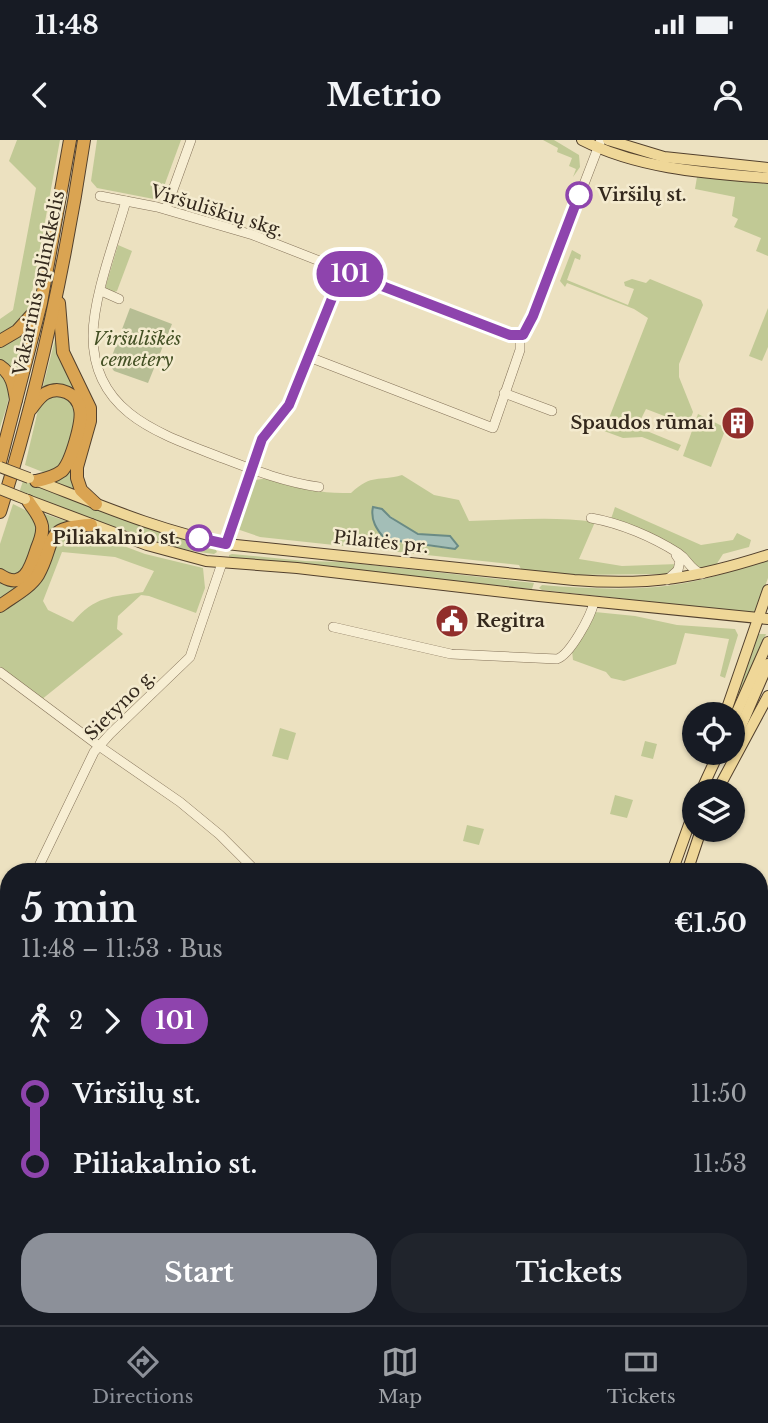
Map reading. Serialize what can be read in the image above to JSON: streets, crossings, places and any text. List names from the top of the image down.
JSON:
{
  "streets": {
    "highway": ["Vakarinis aplinkkelis"],
    "main road": ["Pilaitės pr."],
    "street": ["Viršuliškių skg.", "Sietyno g."]
  },
  "crossings": [
    ["Vakarinis aplinkkelis", "Pilaitės pr."],
    ["Pilaitės pr.", "Sietyno g."]
  ],
  "parks": ["Viršuliškės cemetery"],
  "places": {
    "other": ["Viršilų st.", "Piliakalnio st."],
    "building": ["Spaudos rūmai"],
    "public building": ["Regitra"]
  },
  "lines": ["bus line 101"],
  "page": {
    "status": "11:48",
    "header": "Metrio",
    "on_map": "101",
    "heading": ["5 min", "11:48 – 11:53 · Bus", "€1.50"],
    "legs": ["2", "101"],
    "list": [
      {
        "name": "Viršilų st.",
        "value": "11:50"
      },
      {
        "name": "Piliakalnio st.",
        "value": "11:53"
      }
    ],
    "buttons": ["Start", "Tickets"],
    "tabs": ["Directions", "Map", "Tickets"]
  }
}
